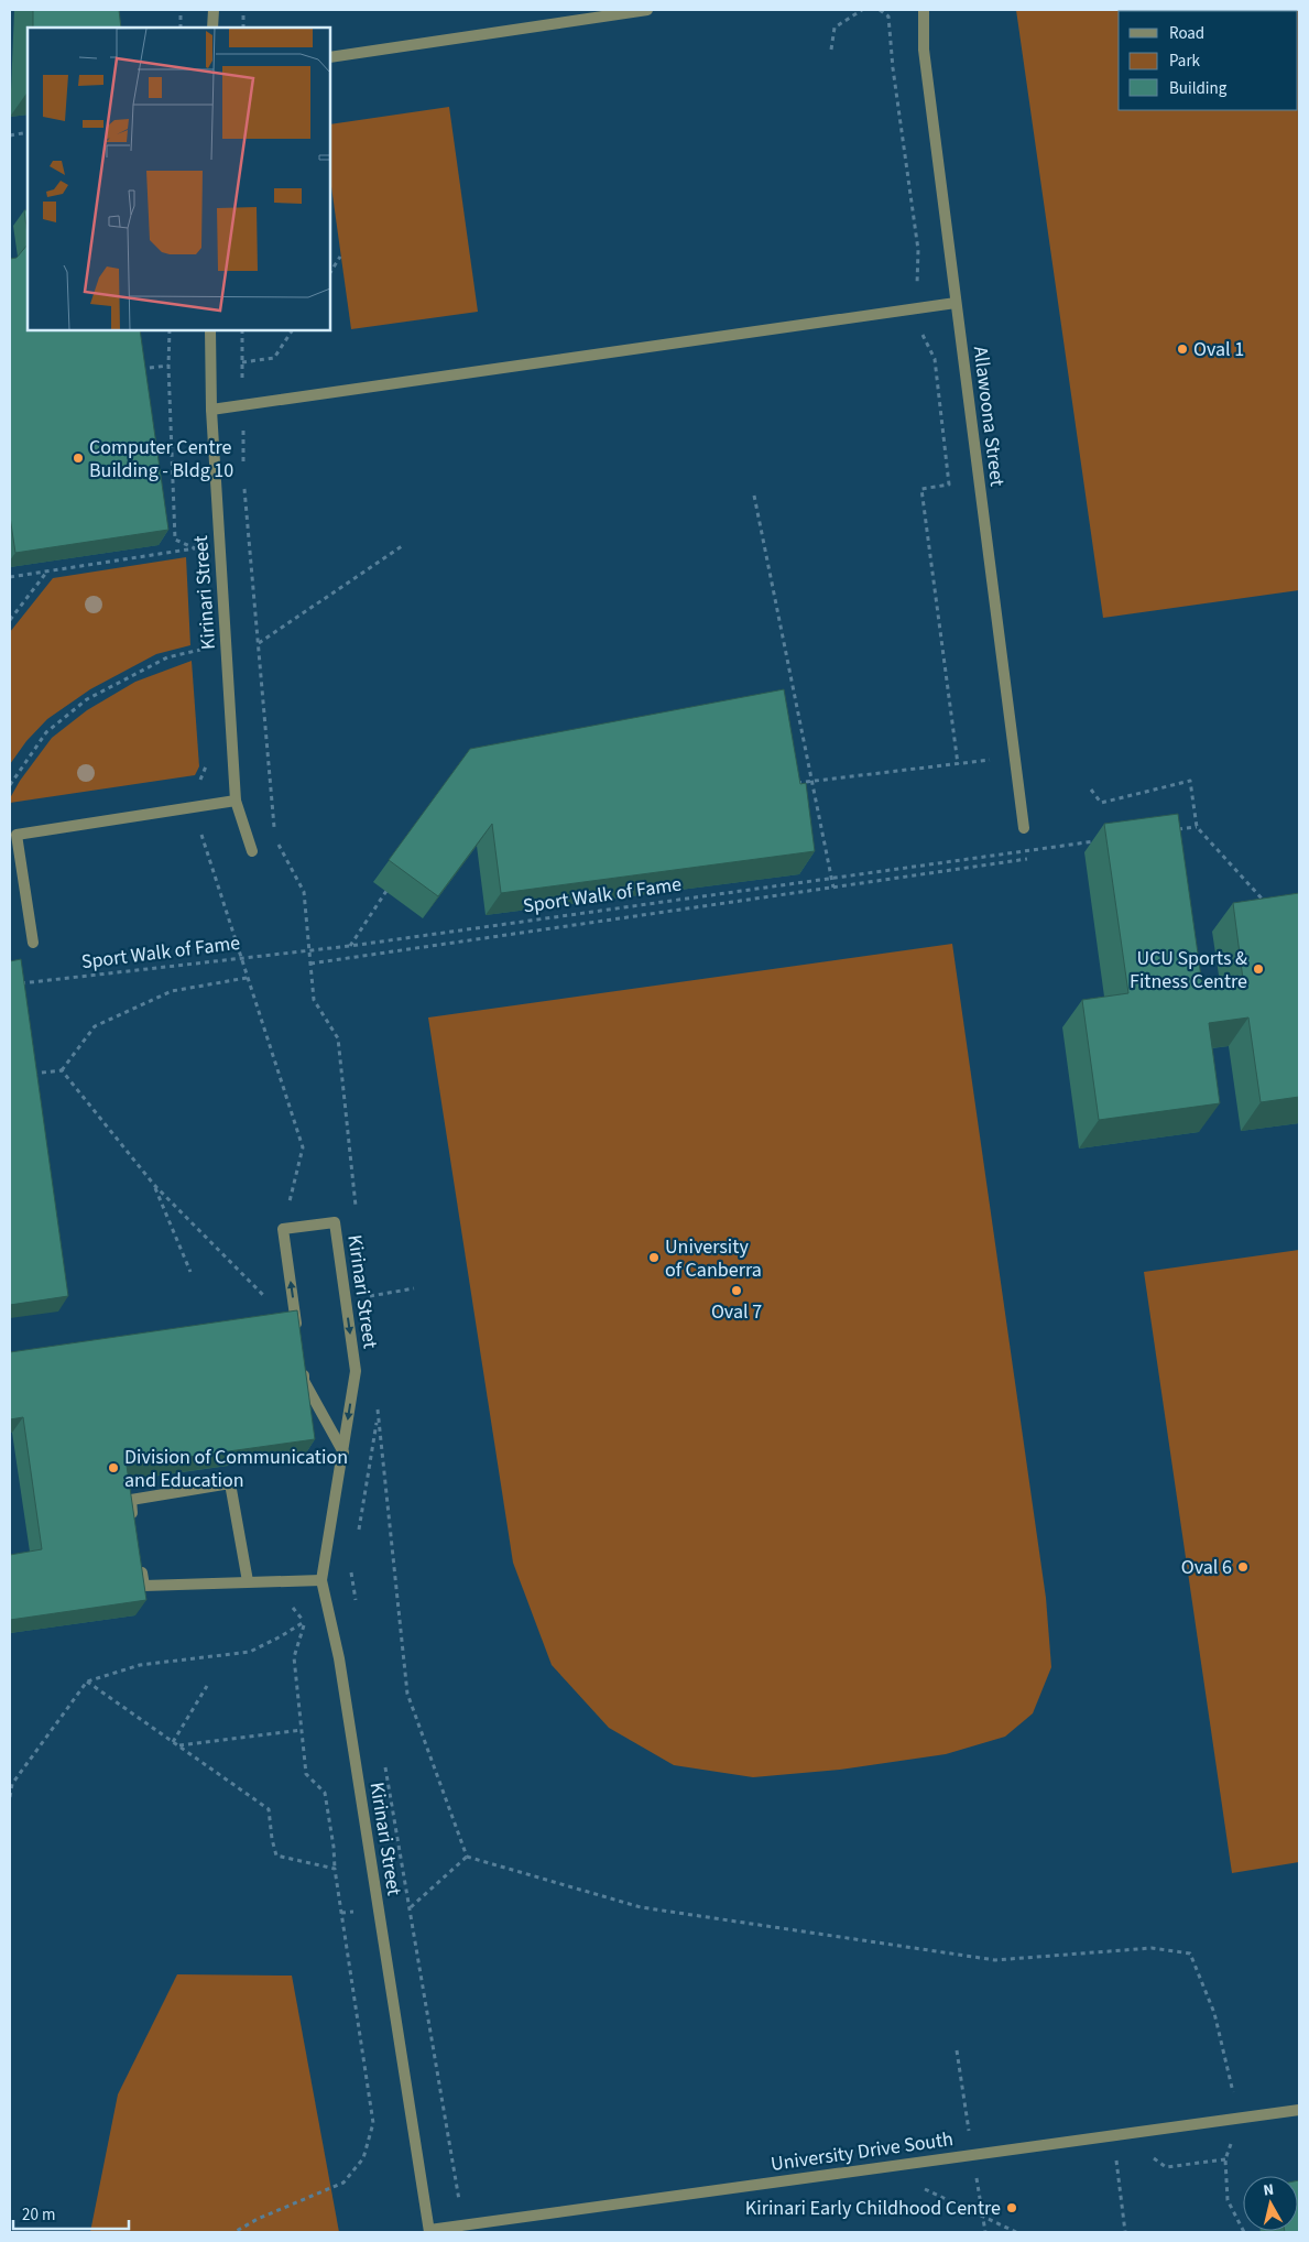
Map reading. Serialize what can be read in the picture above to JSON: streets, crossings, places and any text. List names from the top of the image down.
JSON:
{
  "streets": {
    "street": ["Allawoona Street", "Kirinari Street", "University Drive South"],
    "path": ["Sport Walk of Fame"]
  },
  "crossings": [
    ["Kirinari Street", "University Drive South"]
  ],
  "places": [
    "Oval 1",
    "Computer Centre Building - Bldg 10",
    "UCU Sports & Fitness Centre",
    "University of Canberra",
    "Oval 7",
    "Division of Communication and Education",
    "Oval 6",
    "Kirinari Early Childhood Centre"
  ],
  "legend": ["Road", "Park", "Building"],
  "scale_bar": "20 m",
  "north": "top"
}
